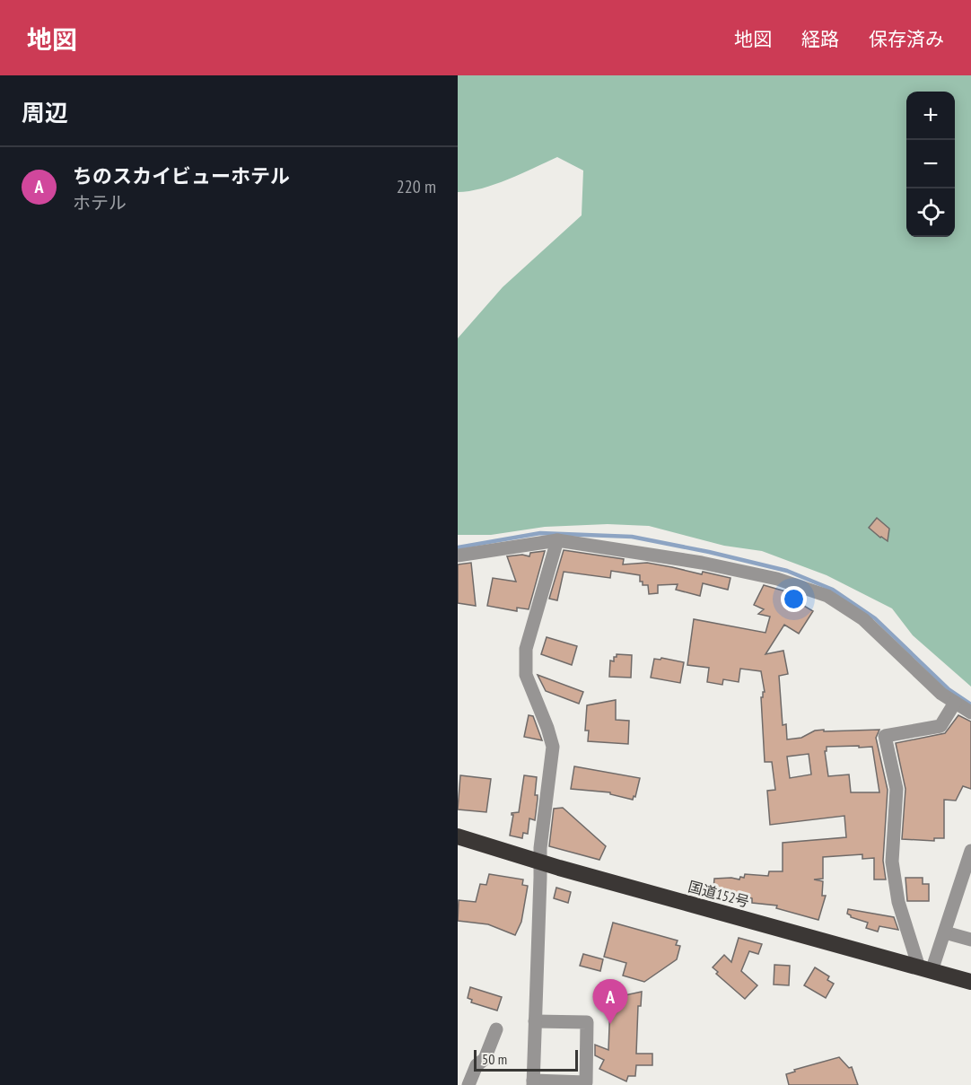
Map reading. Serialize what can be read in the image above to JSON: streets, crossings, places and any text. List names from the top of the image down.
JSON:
{
  "streets": {
    "highway": ["国道152号"]
  },
  "scale_bar": "50 m",
  "page": {
    "header": "地図",
    "nav": ["地図", "経路", "保存済み"],
    "heading": "周辺",
    "map_buttons": ["+", "−"],
    "list": [
      {
        "mark": "A",
        "name": "ちのスカイビューホテル",
        "note": "ホテル",
        "value": "220 m"
      }
    ],
    "pins": "A",
    "scale": "50 m"
  }
}
